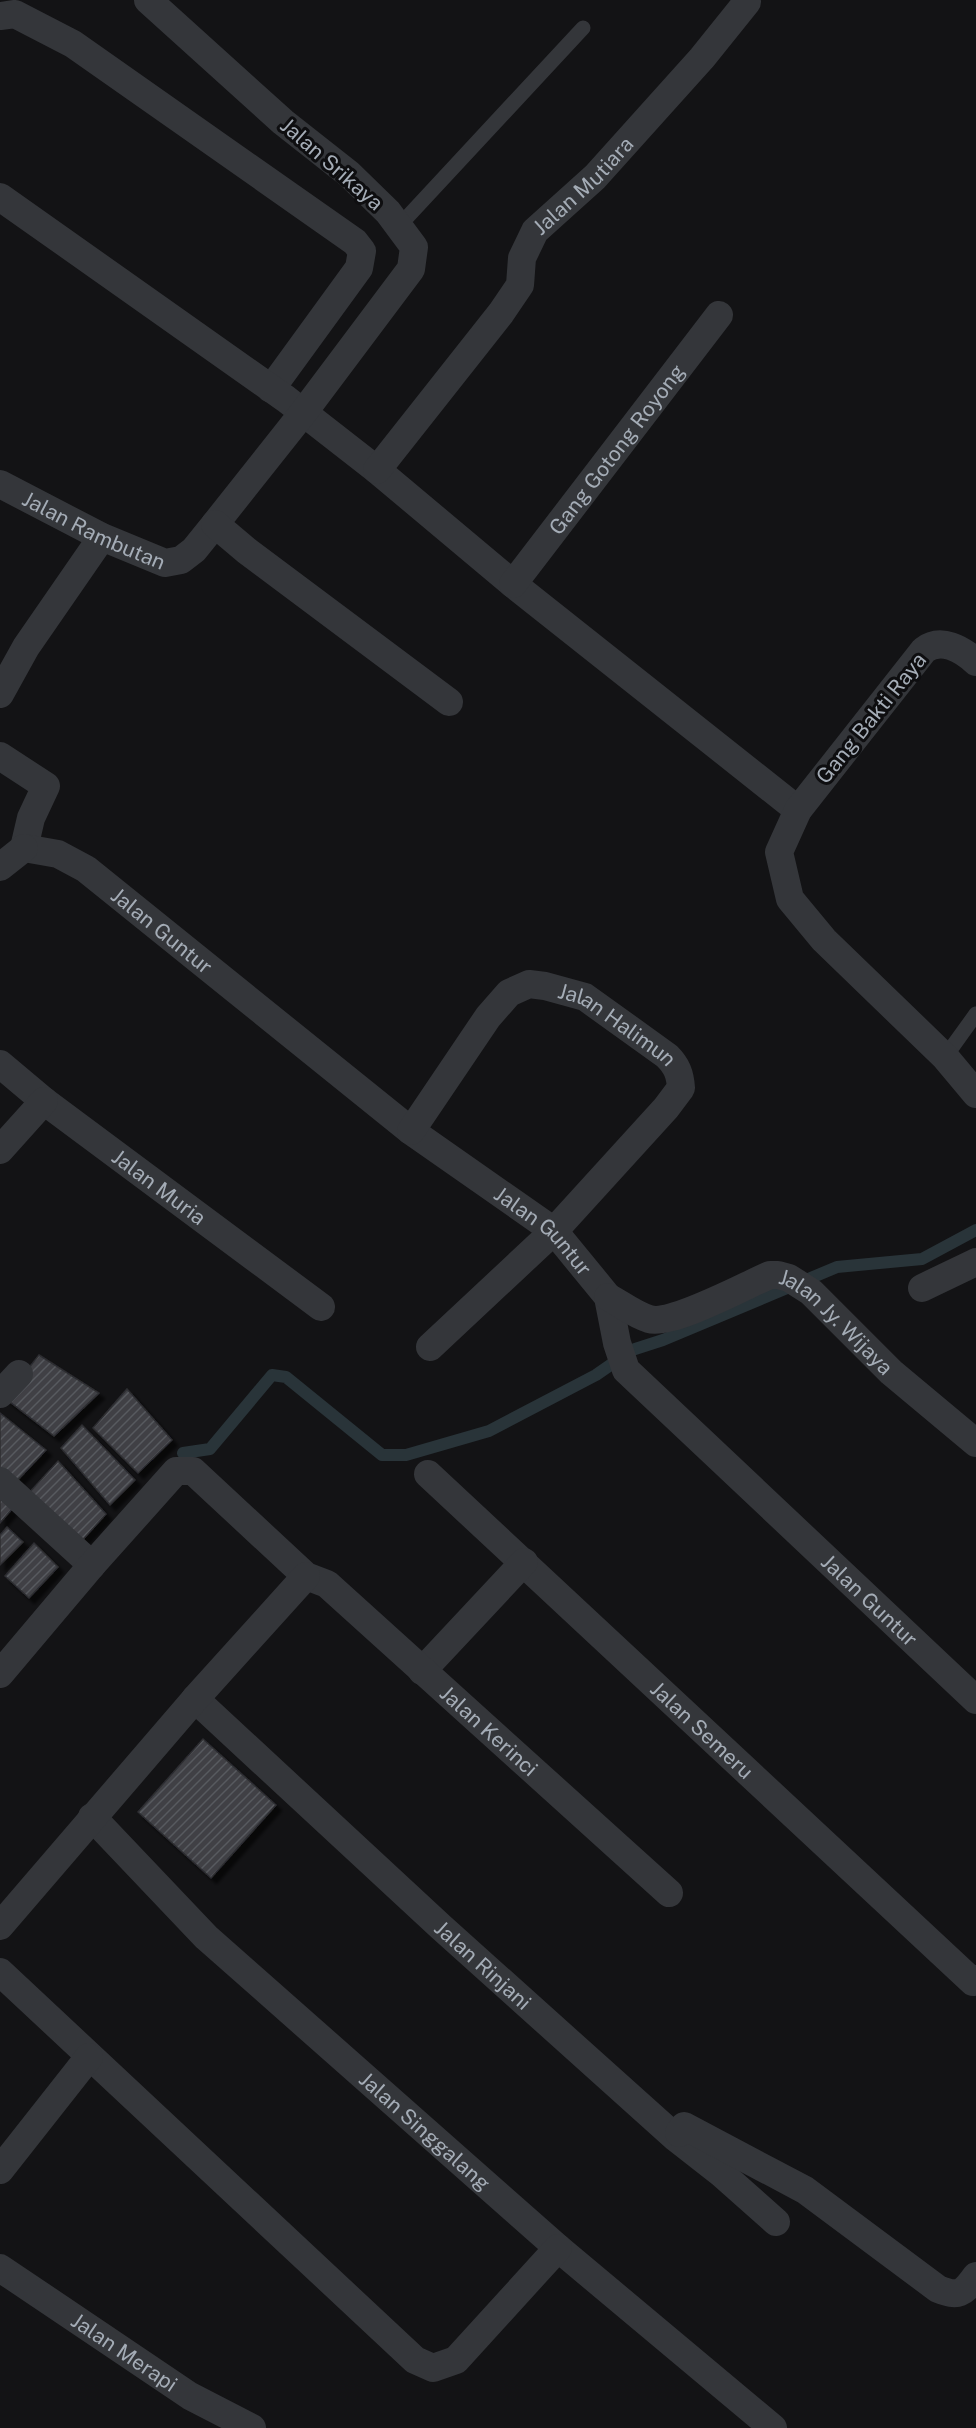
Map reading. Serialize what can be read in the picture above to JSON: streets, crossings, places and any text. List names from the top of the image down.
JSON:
{
  "streets": {
    "street": [
      "Jalan Srikaya",
      "Jalan Mutiara",
      "Gang Gotong Royong",
      "Jalan Rambutan",
      "Gang Bakti Raya",
      "Jalan Guntur",
      "Jalan Halimun",
      "Jalan Muria",
      "Jalan Jy. Wijaya",
      "Jalan Semeru",
      "Jalan Kerinci",
      "Jalan Rinjani",
      "Jalan Singgalang",
      "Jalan Merapi"
    ]
  },
  "crossings": [
    ["Jalan Srikaya", "Jalan Rambutan"],
    ["Jalan Guntur", "Jalan Halimun"],
    ["Jalan Guntur", "Jalan Jy. Wijaya"]
  ]
}
